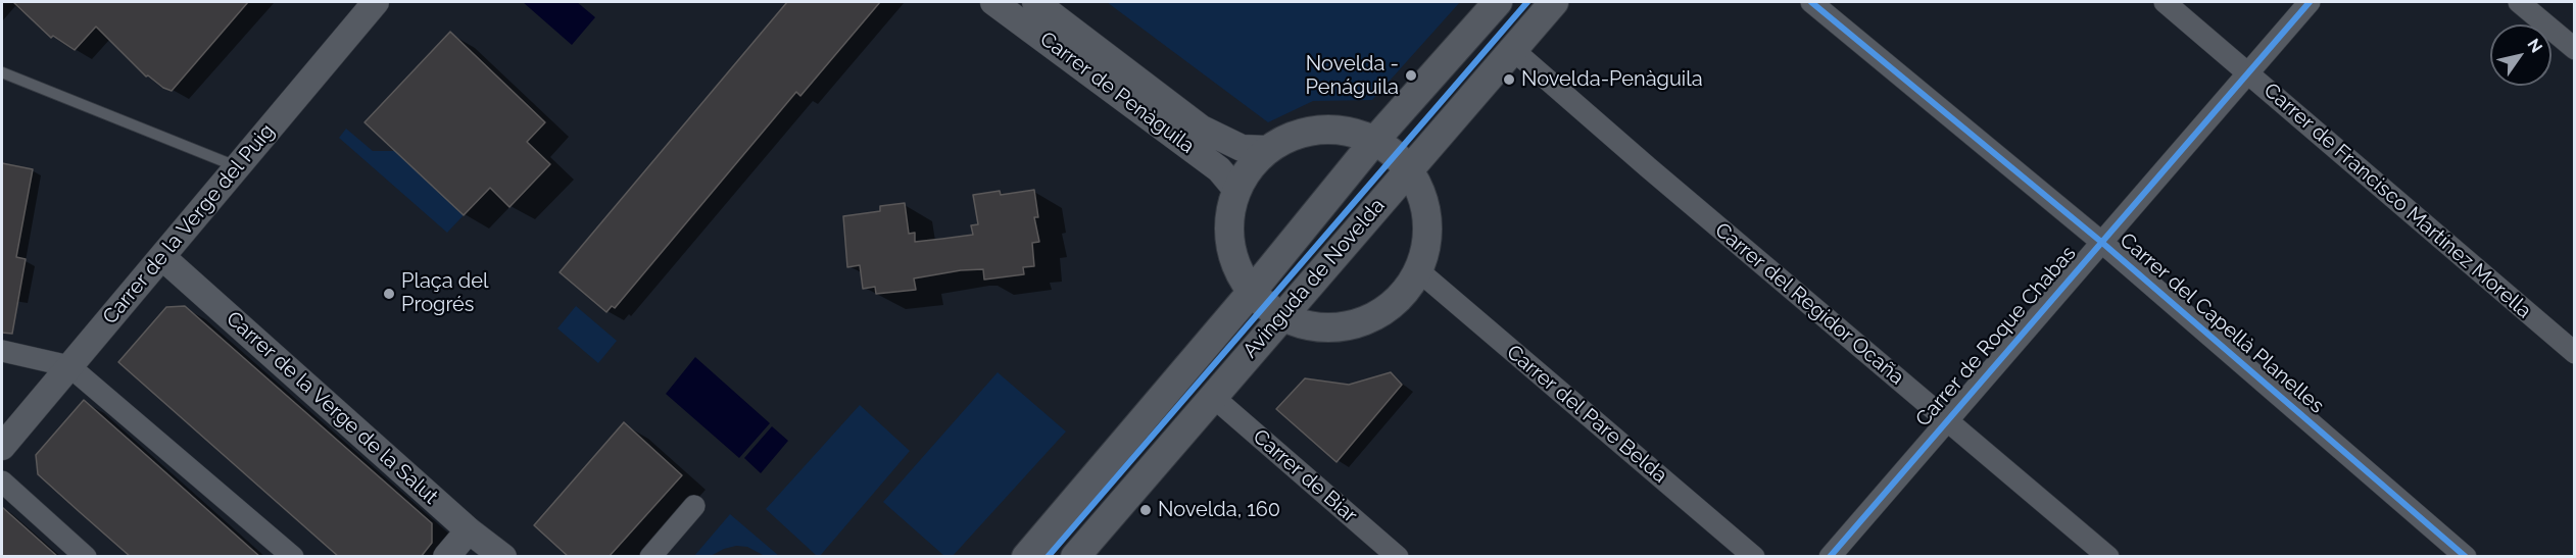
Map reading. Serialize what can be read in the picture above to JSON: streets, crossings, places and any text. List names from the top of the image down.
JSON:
{
  "streets": {
    "main road": ["Avinguda de Novelda"],
    "street": [
      "Carrer de Penàguila",
      "Carrer de Francisco Martínez Morella",
      "Carrer de la Verge del Puig",
      "Carrer del Regidor Ocaña",
      "Carrer del Capellà Planelles",
      "Carrer de Roque Chabas",
      "Carrer de la Verge de la Salut",
      "Carrer del Pare Belda",
      "Carrer de Biar"
    ]
  },
  "crossings": [
    ["Carrer de Francisco Martínez Morella", "Carrer de Roque Chabas"],
    ["Carrer de la Verge del Puig", "Carrer de la Verge de la Salut"],
    ["Avinguda de Novelda", "Carrer del Regidor Ocaña"],
    ["Avinguda de Novelda", "Carrer de Biar"],
    ["Carrer del Regidor Ocaña", "Carrer de Roque Chabas"],
    ["Carrer del Capellà Planelles", "Carrer de Roque Chabas"]
  ],
  "places": [
    "Novelda - Penáguila",
    "Novelda-Penàguila",
    "Plaça del Progrés",
    "Novelda, 160"
  ],
  "north": "top right"
}
